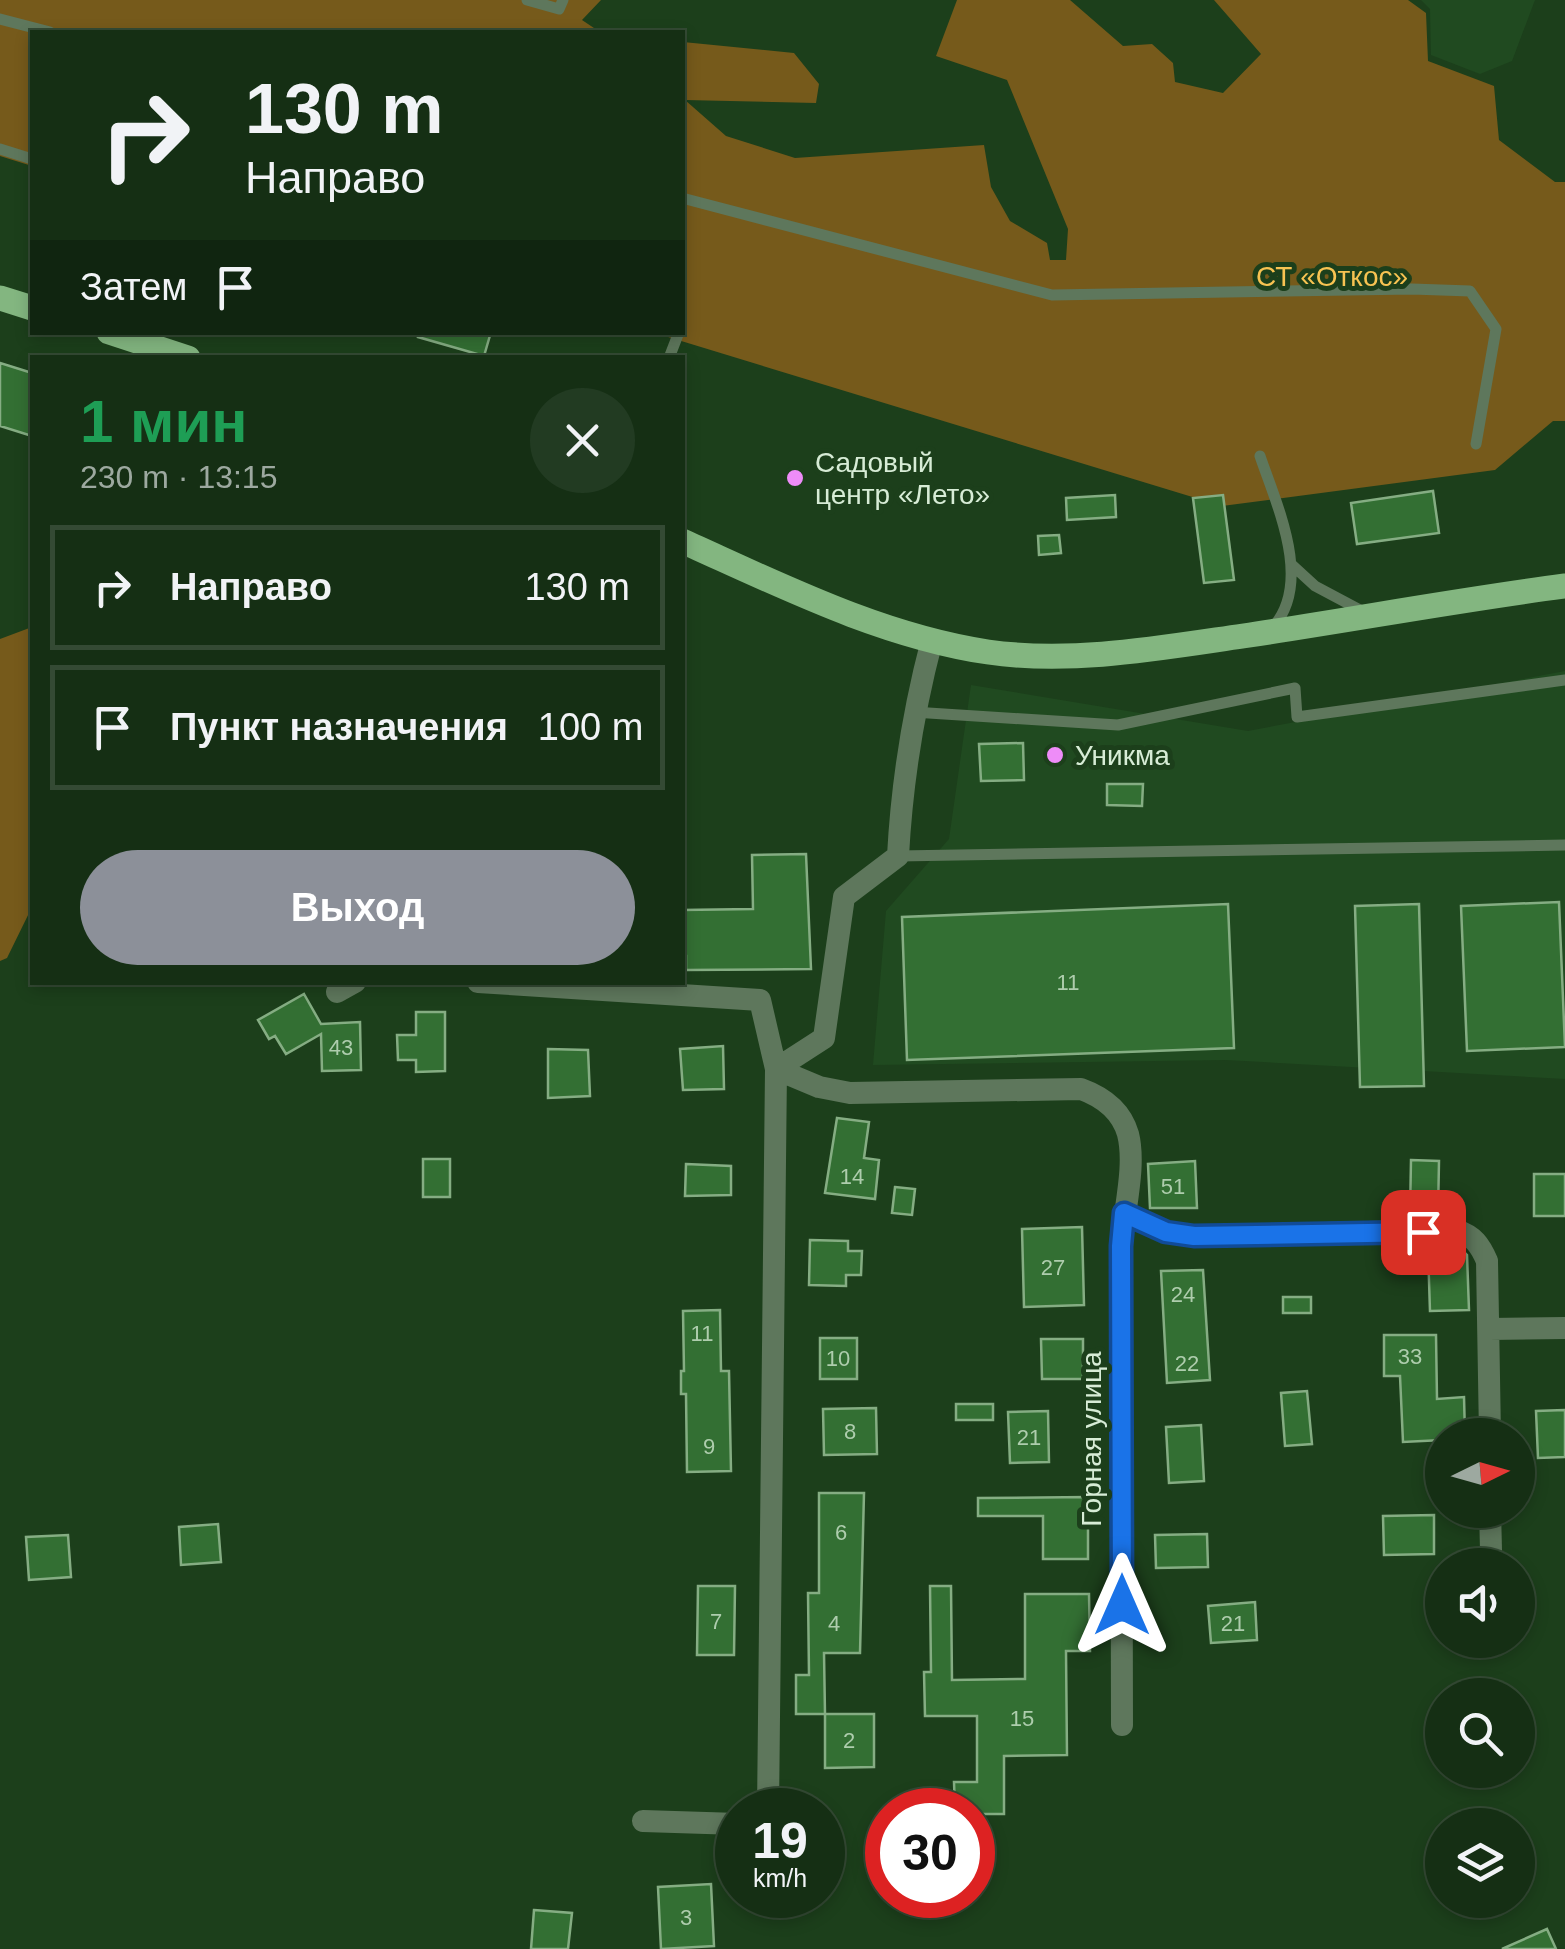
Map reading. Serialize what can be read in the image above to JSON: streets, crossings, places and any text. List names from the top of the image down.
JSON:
{
  "streets": {
    "street": ["Горная улица"]
  },
  "parks": ["СТ «Откос»"],
  "places": ["Садовый центр «Лето»", "Уникма"],
  "house_numbers": [
    "11",
    "43",
    "14",
    "51",
    "27",
    "24",
    "11",
    "33",
    "10",
    "22",
    "8",
    "21",
    "9",
    "6",
    "7",
    "4",
    "21",
    "15",
    "2",
    "3"
  ],
  "north": "right",
  "page": {
    "turn": ["130 m", "Направо"],
    "then": "Затем",
    "heading": ["1 мин", "230 m · 13:15"],
    "list": [
      {
        "name": "Направо",
        "value": "130 m"
      },
      {
        "name": "Пункт назначения",
        "value": "100 m"
      }
    ],
    "buttons": "Выход",
    "speed": "19 km/h",
    "limit": "30"
  }
}
